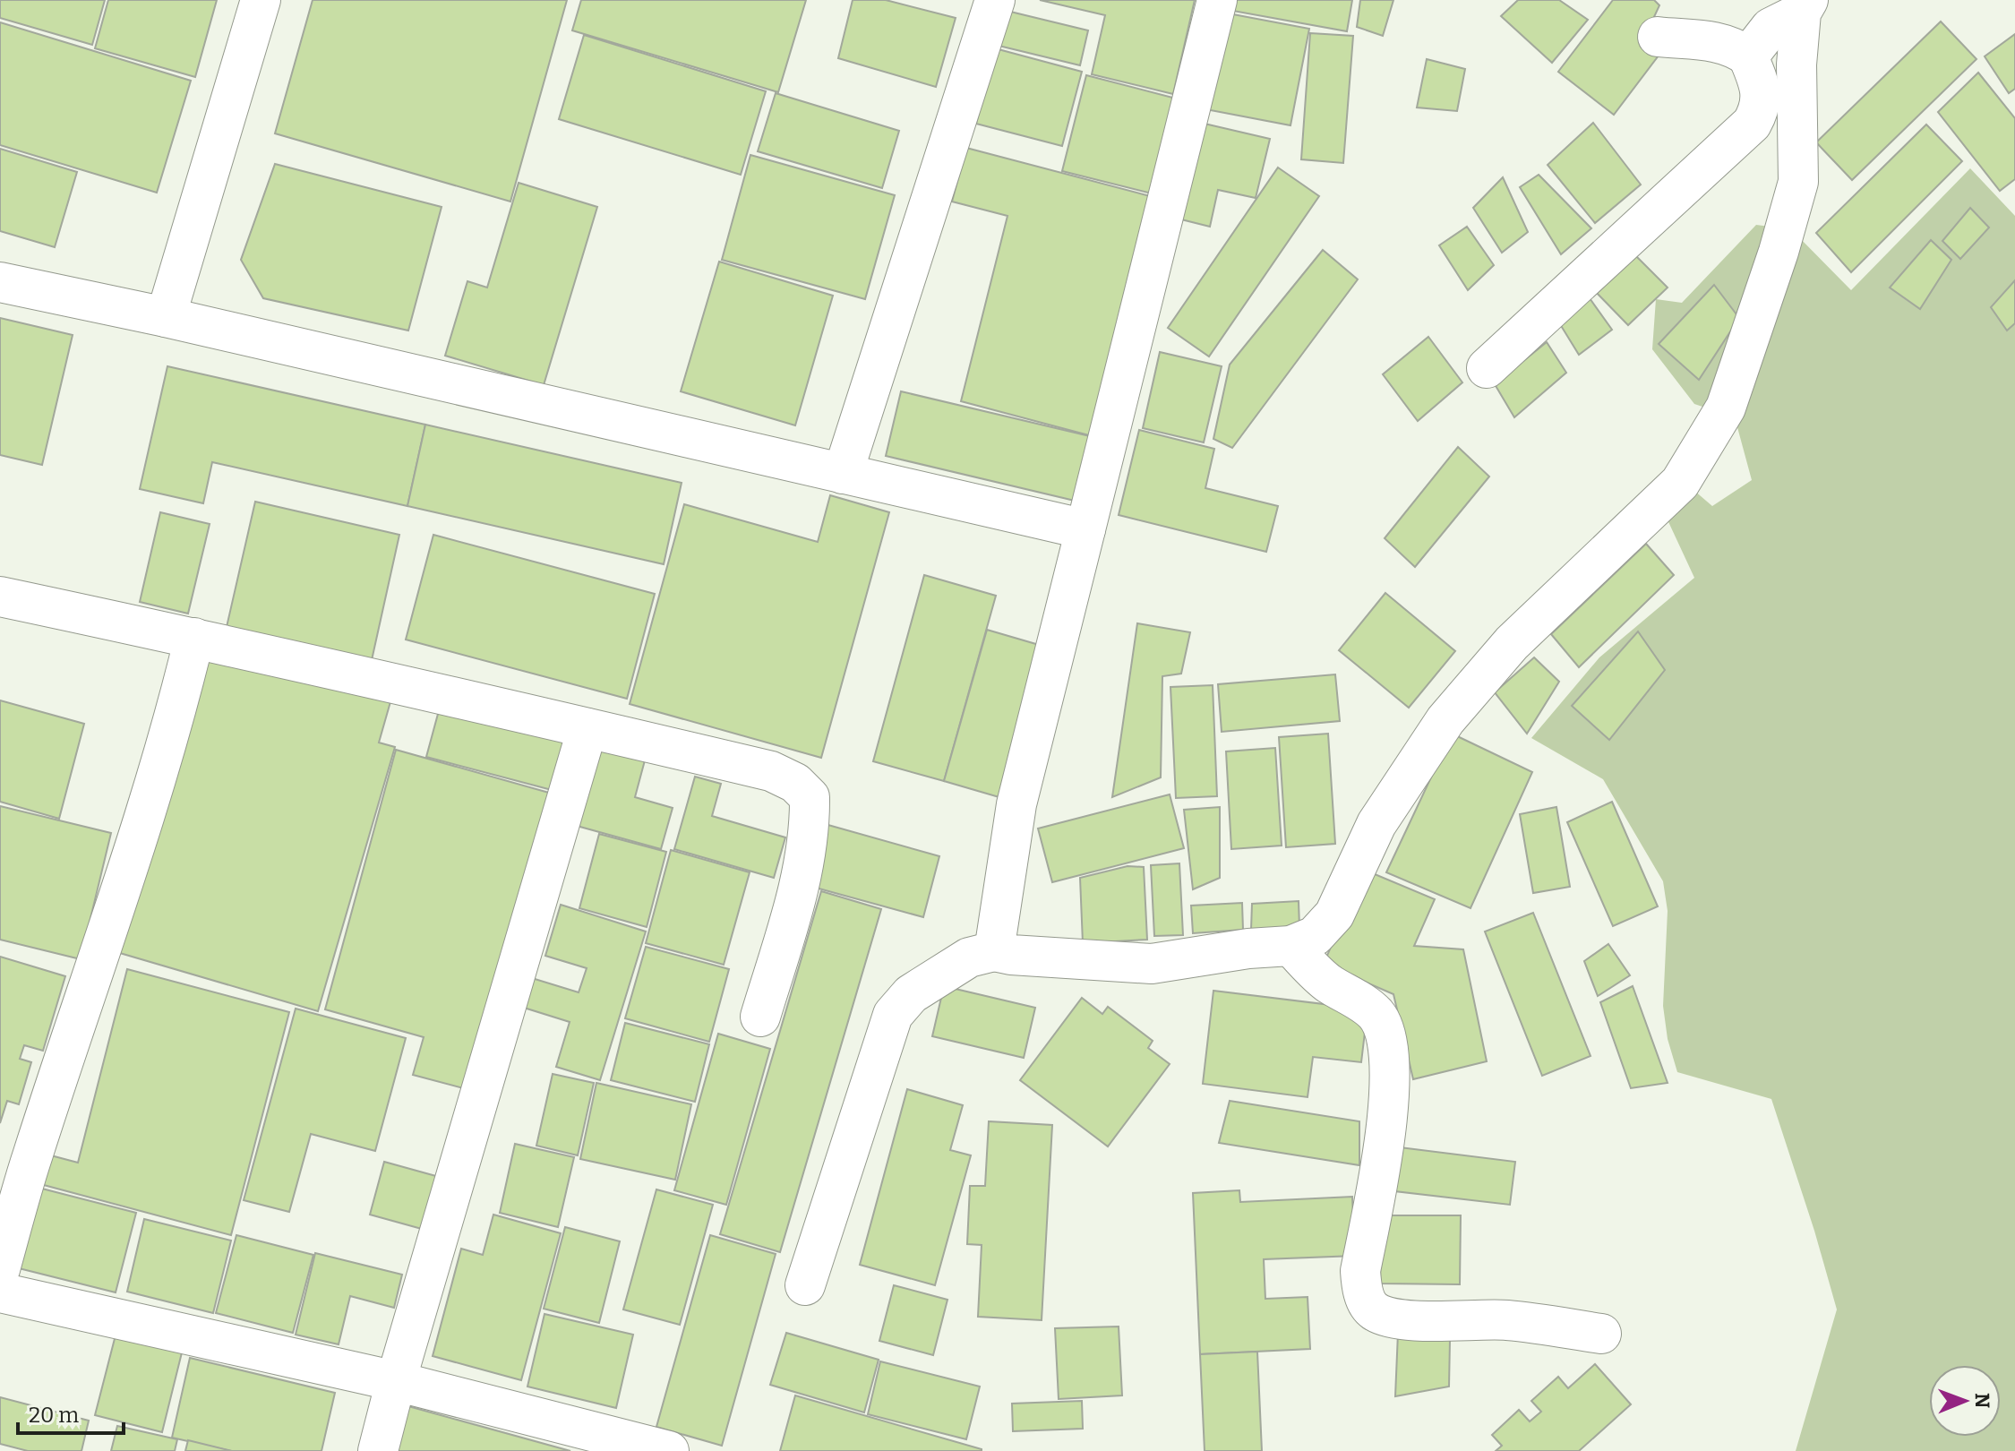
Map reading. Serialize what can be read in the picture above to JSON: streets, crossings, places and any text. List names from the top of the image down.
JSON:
{
  "scale_bar": "20 m",
  "north": "right"
}
